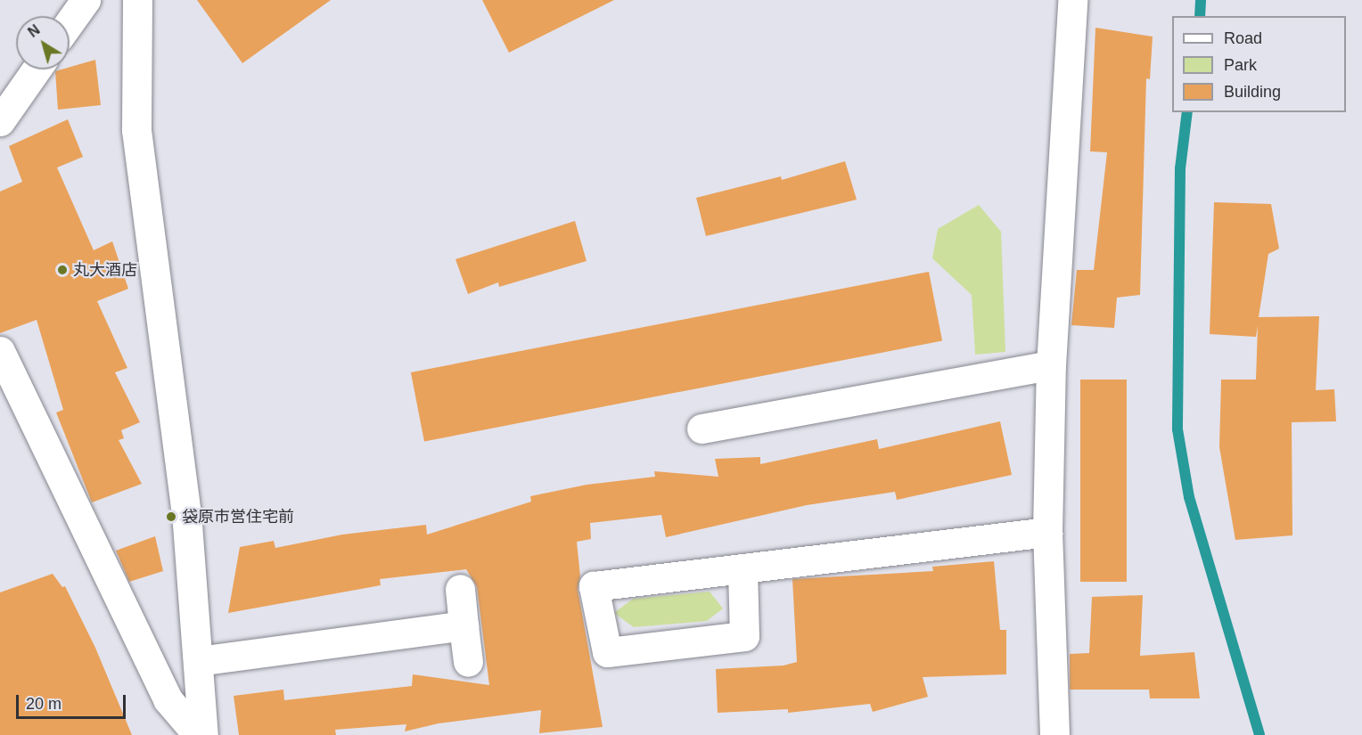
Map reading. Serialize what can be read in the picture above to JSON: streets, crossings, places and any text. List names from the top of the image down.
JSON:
{
  "places": ["丸大酒店", "袋原市営住宅前"],
  "legend": ["Road", "Park", "Building"],
  "scale_bar": "20 m",
  "north": "top left"
}
